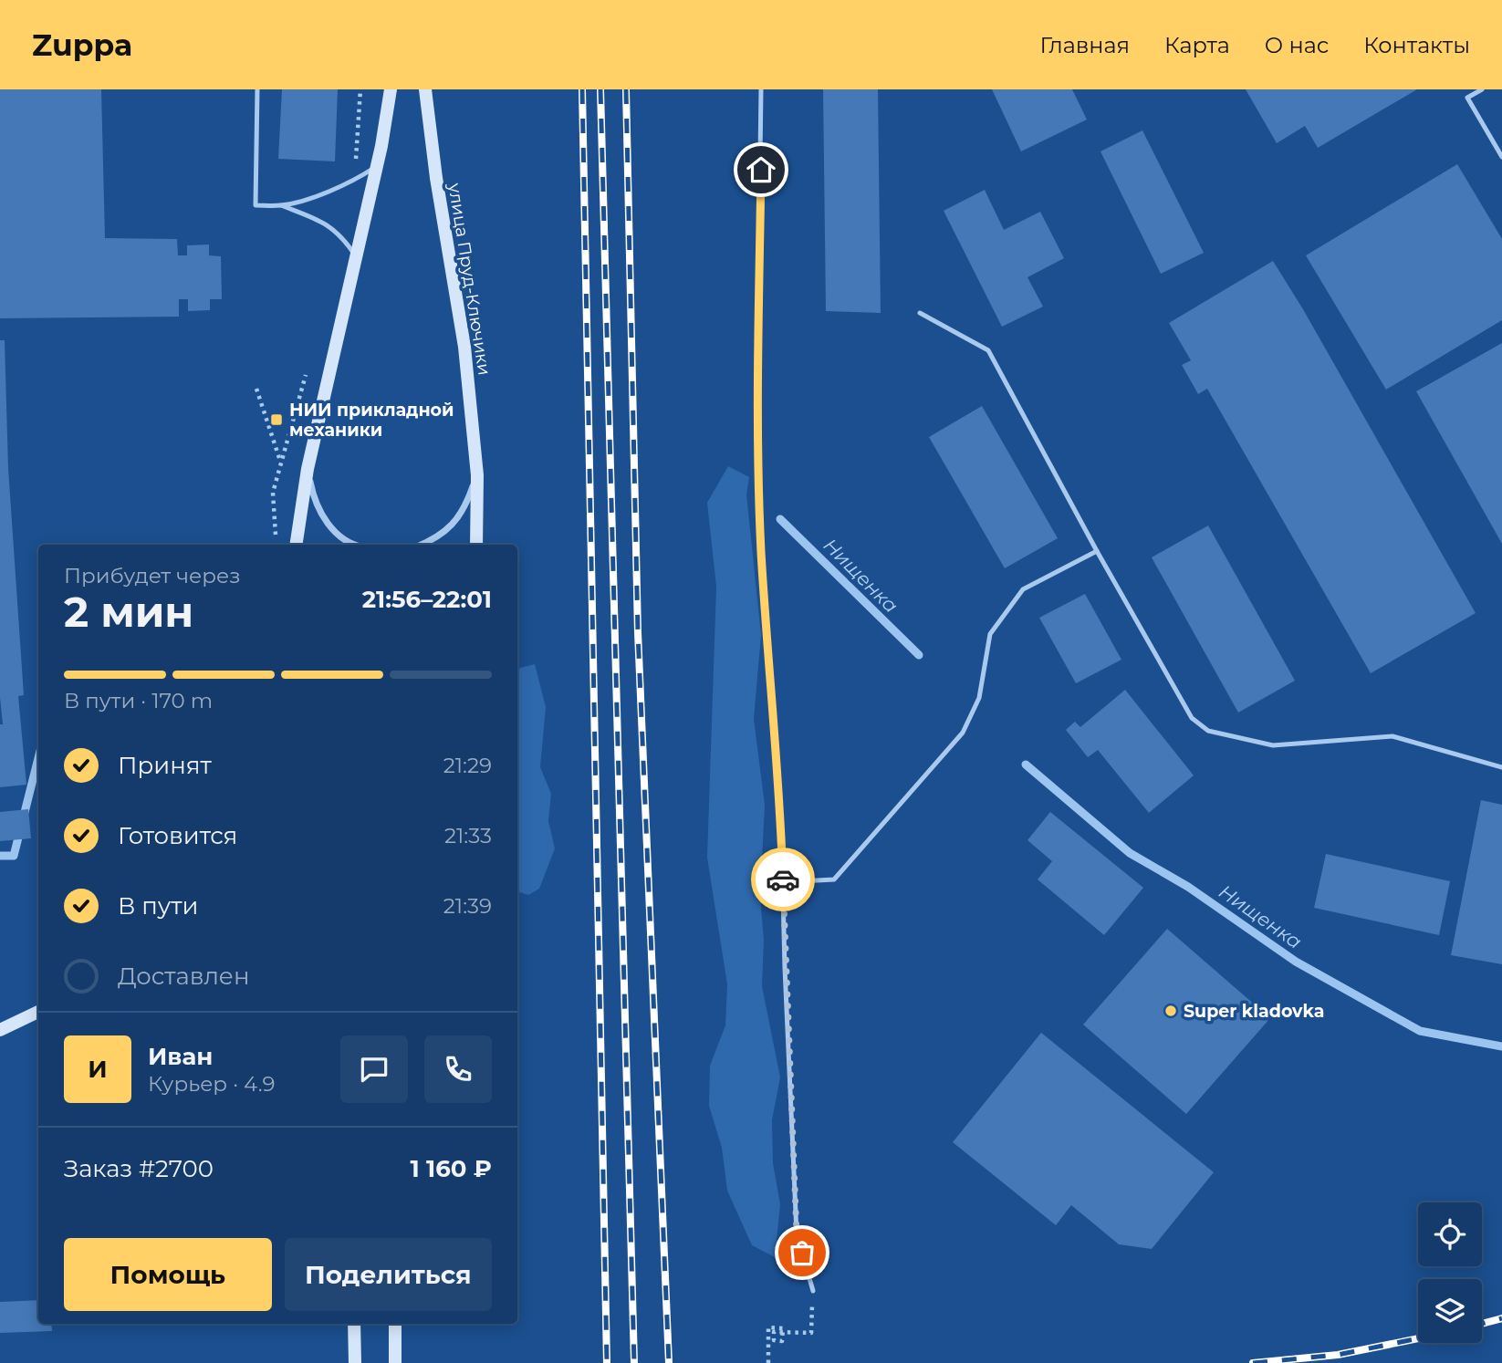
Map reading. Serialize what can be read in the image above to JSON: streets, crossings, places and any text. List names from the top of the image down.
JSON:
{
  "streets": {
    "street": ["улица Пруд-Ключики"]
  },
  "water": ["Нищенка"],
  "places": {
    "transit": ["НИИ прикладной механики"],
    "other": ["Super kladovka"]
  },
  "page": {
    "header": "Zuppa",
    "nav": [
      "Главная",
      "Карта",
      "О нас",
      "Контакты"
    ],
    "heading": ["2 мин", "Прибудет через", "21:56–22:01"],
    "panel": [
      "Иван",
      "Курьер · 4.9",
      "Заказ #2700",
      "1 160 ₽"
    ],
    "bar": "В пути · 170 m",
    "list": [
      ["Принят", "21:29"],
      ["Готовится", "21:33"],
      ["В пути", "21:39"],
      "Доставлен"
    ],
    "round": "И",
    "buttons": ["Помощь", "Поделиться"]
  }
}
